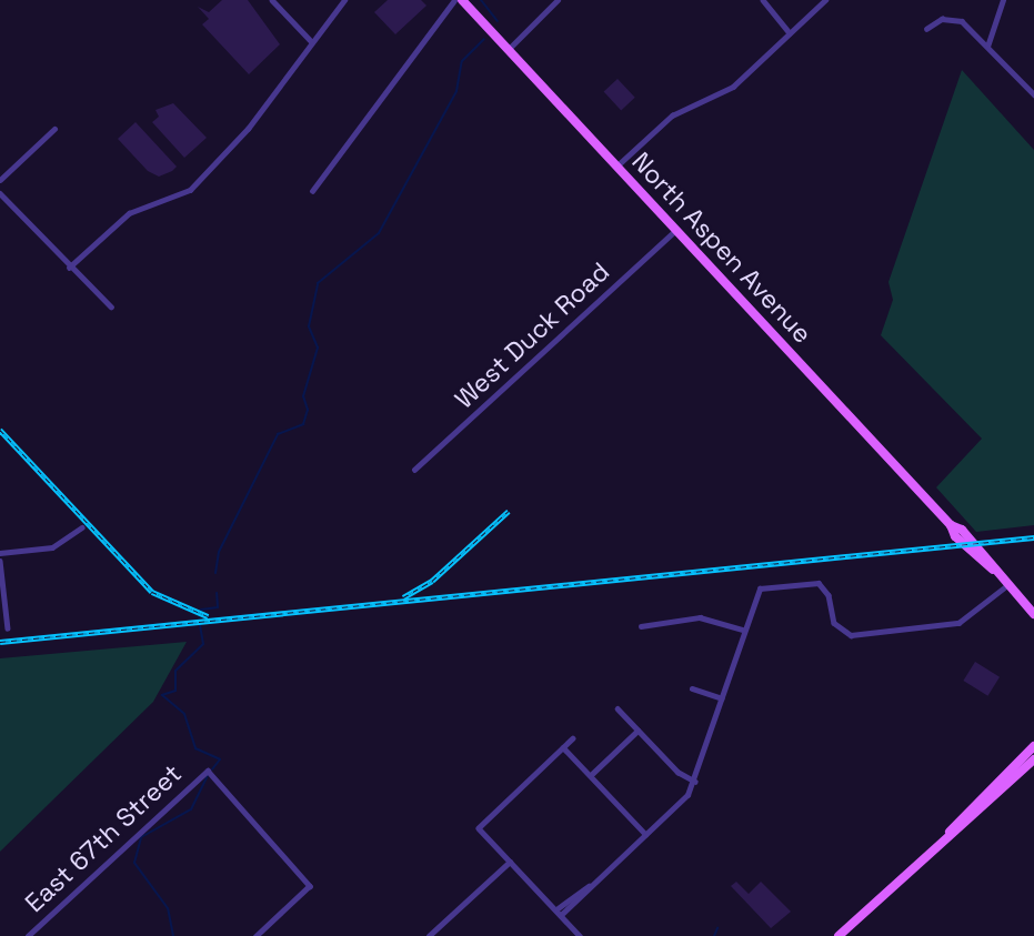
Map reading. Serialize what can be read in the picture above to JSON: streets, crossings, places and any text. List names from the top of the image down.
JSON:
{
  "streets": {
    "main road": ["North Aspen Avenue"],
    "street": ["West Duck Road", "East 67th Street"]
  },
  "crossings": [
    ["North Aspen Avenue", "West Duck Road"]
  ]
}
